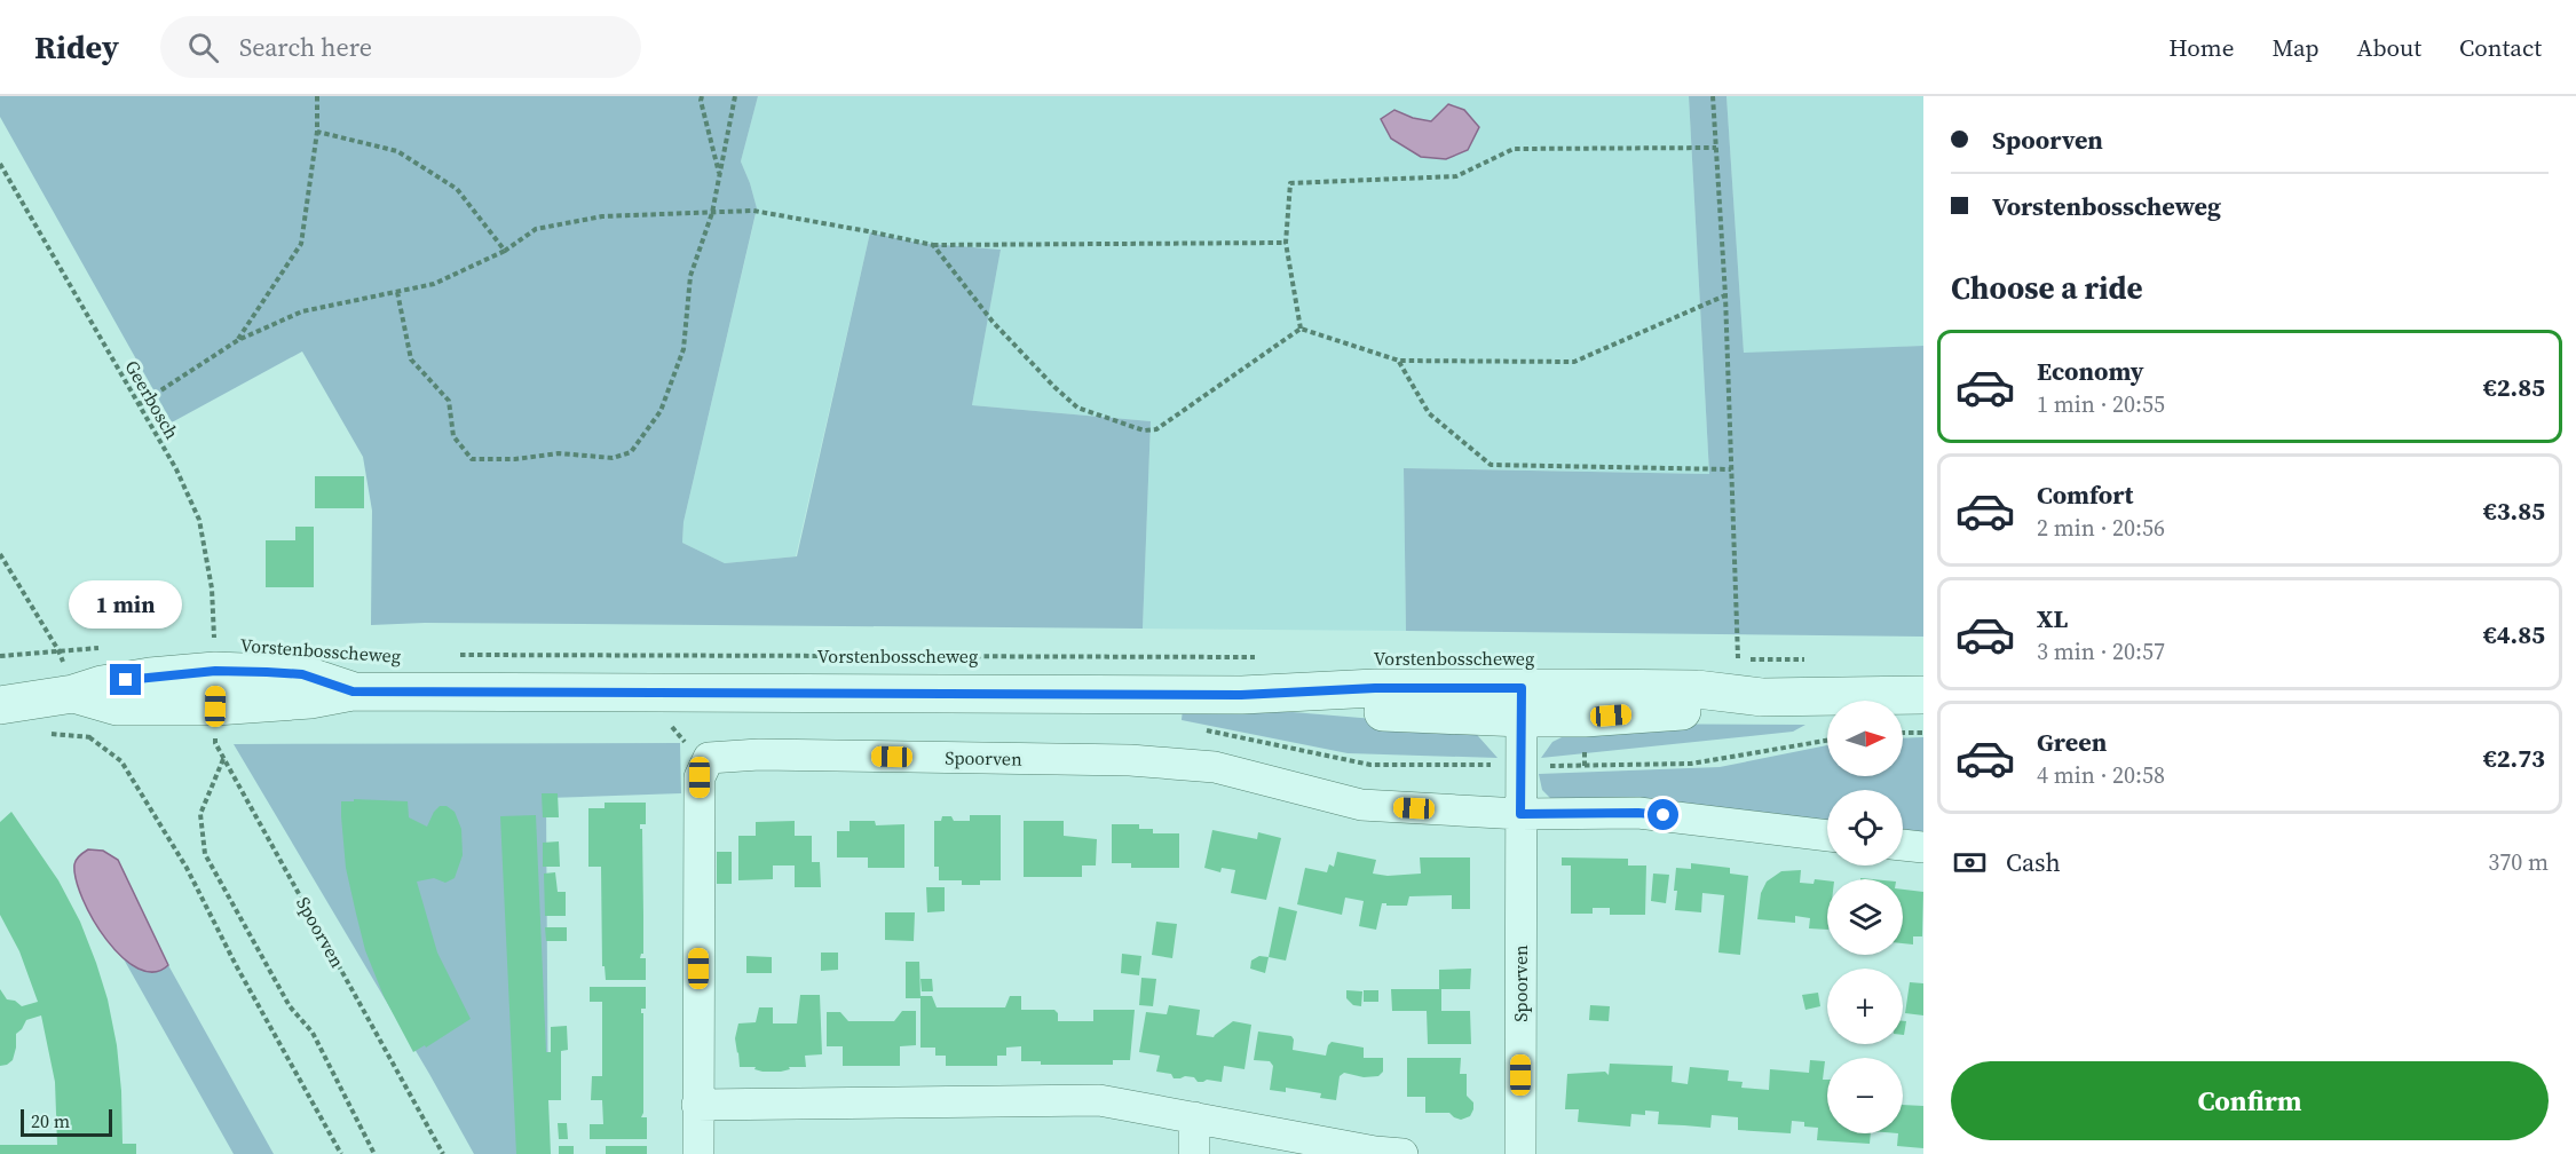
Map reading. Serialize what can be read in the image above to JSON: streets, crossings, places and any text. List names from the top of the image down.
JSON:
{
  "streets": {
    "street": ["Vorstenbosscheweg", "Spoorven"],
    "path": ["Geerbosch"]
  },
  "crossings": [
    ["Geerbosch", "Vorstenbosscheweg"],
    ["Geerbosch", "Spoorven"],
    ["Vorstenbosscheweg", "Spoorven"]
  ],
  "scale_bar": "20 m",
  "north": "right",
  "page": {
    "header": "Ridey",
    "search": "Search here",
    "nav": [
      "Home",
      "Map",
      "About",
      "Contact"
    ],
    "banner": ["Spoorven", "Vorstenbosscheweg"],
    "heading": "Choose a ride",
    "list": [
      {
        "name": "Economy",
        "note": "1 min · 20:55",
        "value": "€2.85"
      },
      {
        "name": "Comfort",
        "note": "2 min · 20:56",
        "value": "€3.85"
      },
      {
        "name": "XL",
        "note": "3 min · 20:57",
        "value": "€4.85"
      },
      {
        "name": "Green",
        "note": "4 min · 20:58",
        "value": "€2.73"
      }
    ],
    "bubble": "1 min",
    "map_buttons": ["+", "−"],
    "pay": ["Cash", "370 m"],
    "buttons": "Confirm",
    "scale": "20 m"
  }
}
